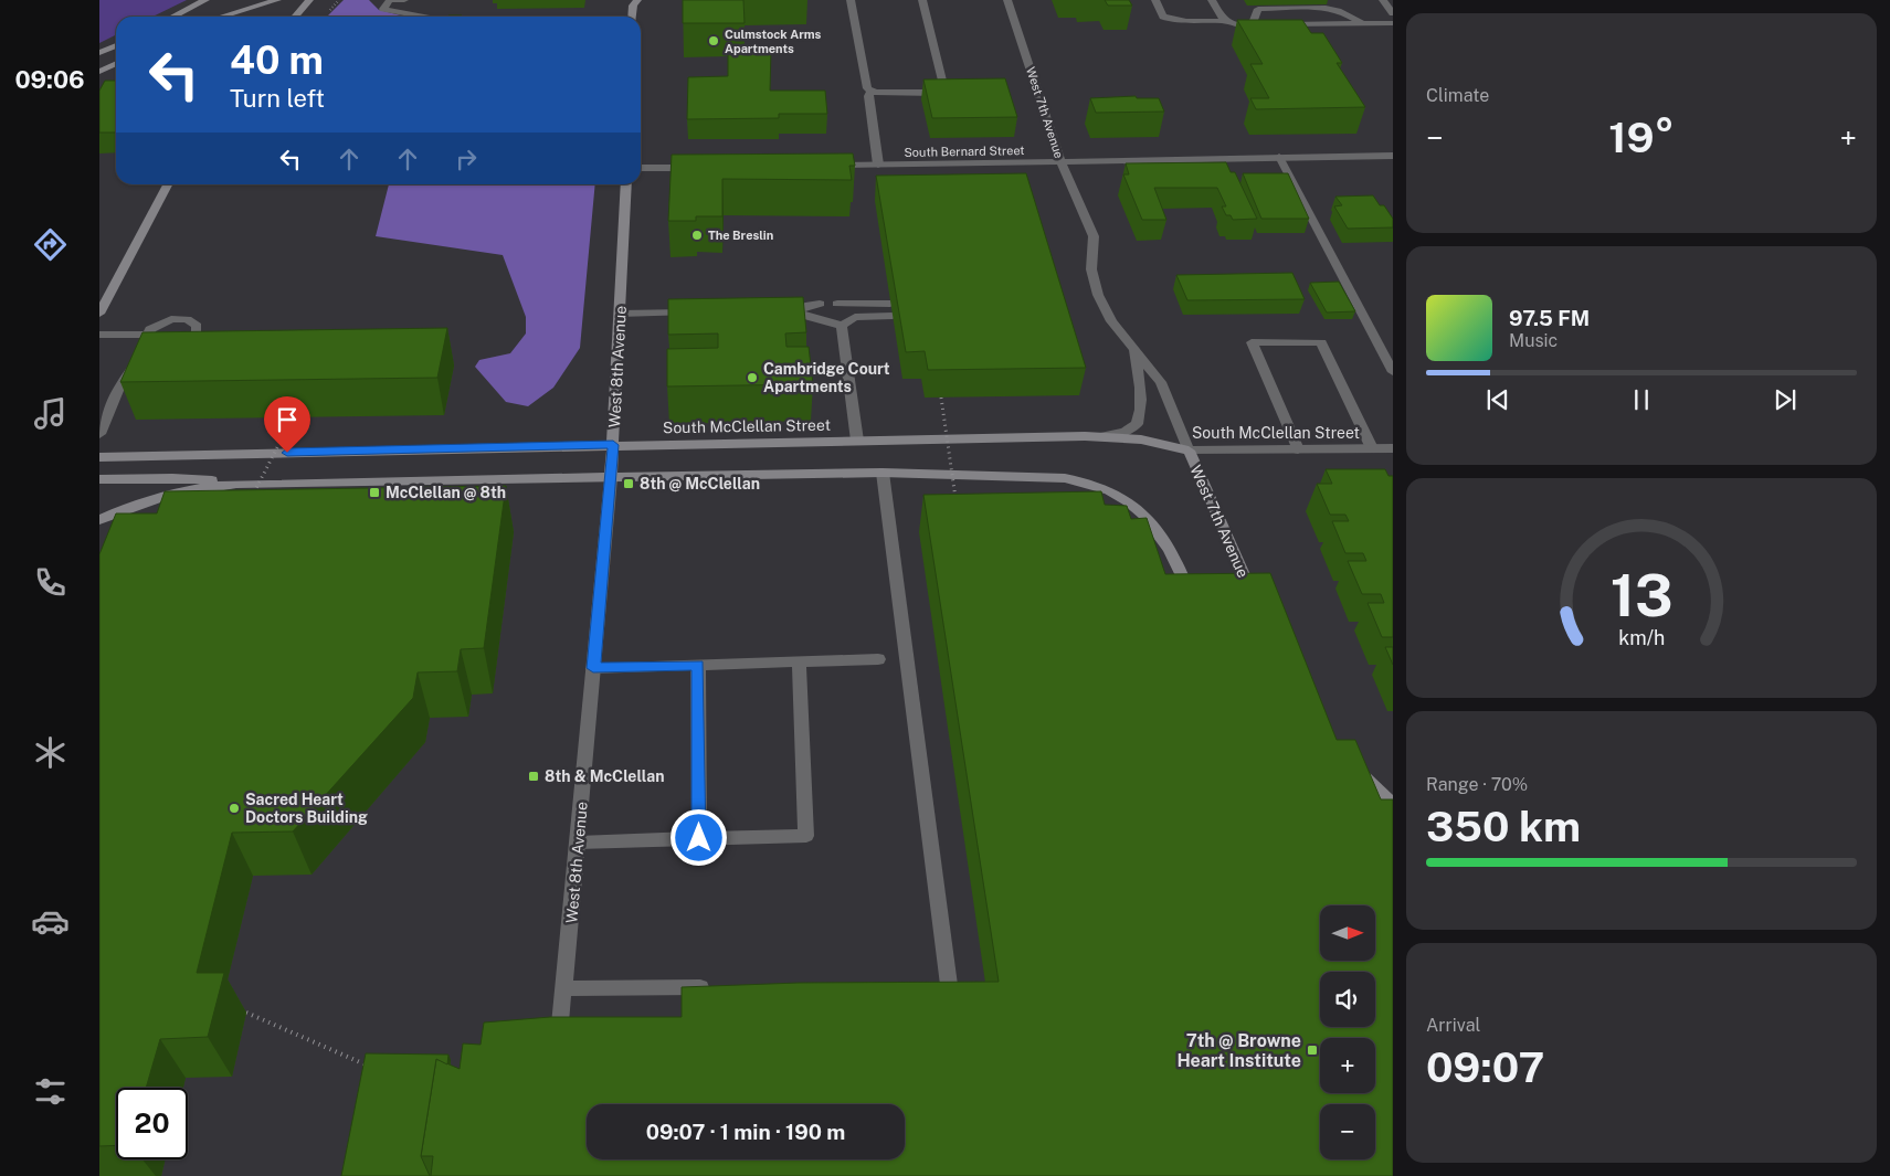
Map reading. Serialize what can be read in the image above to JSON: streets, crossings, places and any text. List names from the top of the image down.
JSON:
{
  "streets": {
    "street": [
      "West 7th Avenue",
      "South Bernard Street",
      "West 8th Avenue",
      "South McClellan Street"
    ]
  },
  "crossings": [
    ["West 7th Avenue", "South Bernard Street"],
    ["West 7th Avenue", "South McClellan Street"],
    ["West 8th Avenue", "South McClellan Street"]
  ],
  "places": {
    "other": [
      "Culmstock Arms Apartments",
      "The Breslin",
      "Cambridge Court Apartments",
      "Sacred Heart Doctors Building"
    ],
    "transit": [
      "8th @ McClellan",
      "McClellan @ 8th",
      "8th & McClellan",
      "7th @ Browne Heart Institute"
    ]
  },
  "north": "right",
  "page": {
    "tabs": "09:06",
    "tile": [
      "Climate",
      ["Range · 70%", "350 km"],
      ["Arrival", "09:07"]
    ],
    "turn": ["40 m", "Turn left"],
    "heat": ["−", "19°", "+"],
    "song": ["97.5 FM", "Music"],
    "map_buttons": ["+", "−"],
    "limit": "20",
    "trip": "09:07 · 1 min · 190 m",
    "gauge": ["13", "km/h"]
  }
}
